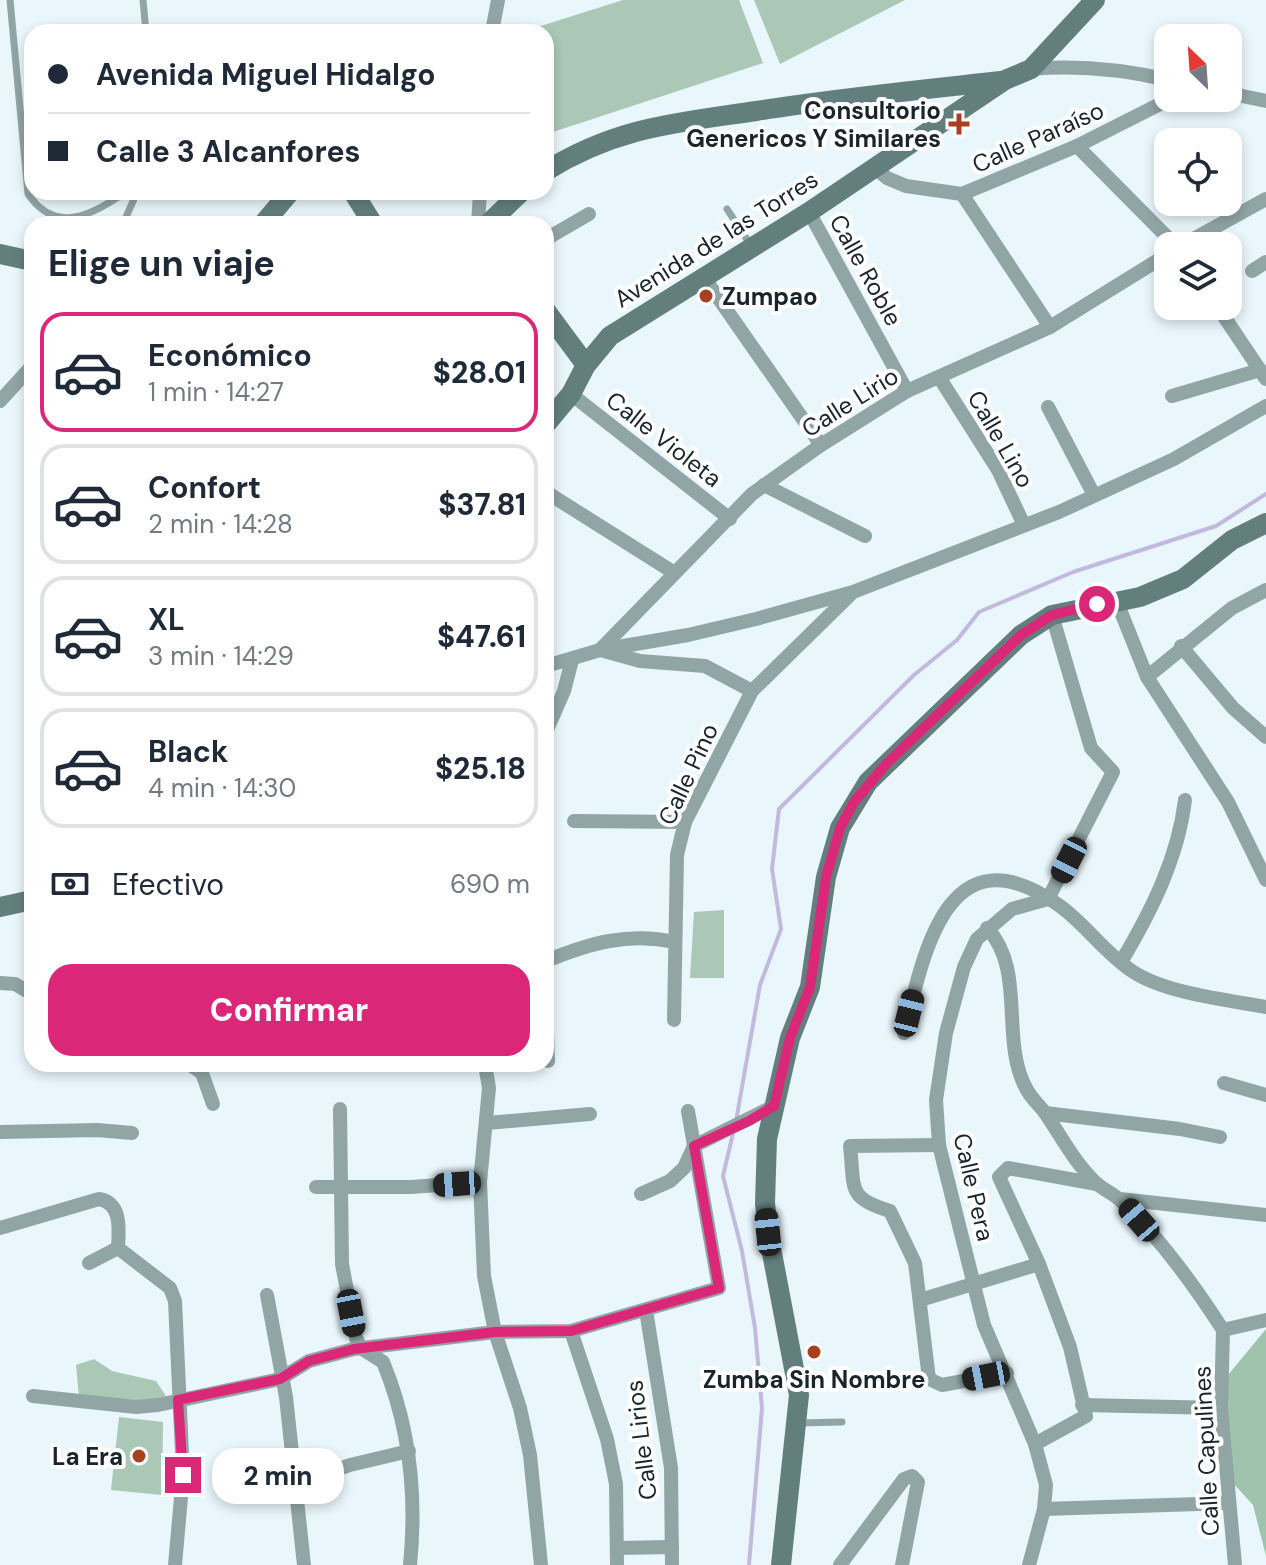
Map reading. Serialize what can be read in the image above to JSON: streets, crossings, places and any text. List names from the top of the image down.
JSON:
{
  "streets": {
    "street": [
      "Calle Paraíso",
      "Avenida de las Torres",
      "Calle Roble",
      "Calle Lirio",
      "Calle Violeta",
      "Calle Lino",
      "Calle Pino",
      "Calle Pera",
      "Calle Lirios",
      "Calle Capulines"
    ]
  },
  "crossings": [
    ["Calle Paraíso", "Avenida de las Torres"],
    ["Avenida de las Torres", "Calle Roble"],
    ["Avenida de las Torres", "Calle Violeta"],
    ["Calle Roble", "Calle Lirio"],
    ["Calle Lirio", "Calle Violeta"],
    ["Calle Lirio", "Calle Lino"],
    ["Calle Lirio", "Calle Pino"],
    ["Calle Lino", "Calle Pino"]
  ],
  "places": {
    "health": ["Consultorio Genericos Y Similares"],
    "other": ["Zumpao", "Zumba Sin Nombre", "La Era"]
  },
  "north": "top left",
  "page": {
    "banner": ["Avenida Miguel Hidalgo", "Calle 3 Alcanfores"],
    "heading": "Elige un viaje",
    "list": [
      {
        "name": "Económico",
        "note": "1 min · 14:27",
        "value": "$28.01"
      },
      {
        "name": "Confort",
        "note": "2 min · 14:28",
        "value": "$37.81"
      },
      {
        "name": "XL",
        "note": "3 min · 14:29",
        "value": "$47.61"
      },
      {
        "name": "Black",
        "note": "4 min · 14:30",
        "value": "$25.18"
      }
    ],
    "pay": ["Efectivo", "690 m"],
    "buttons": "Confirmar",
    "bubble": "2 min"
  }
}
